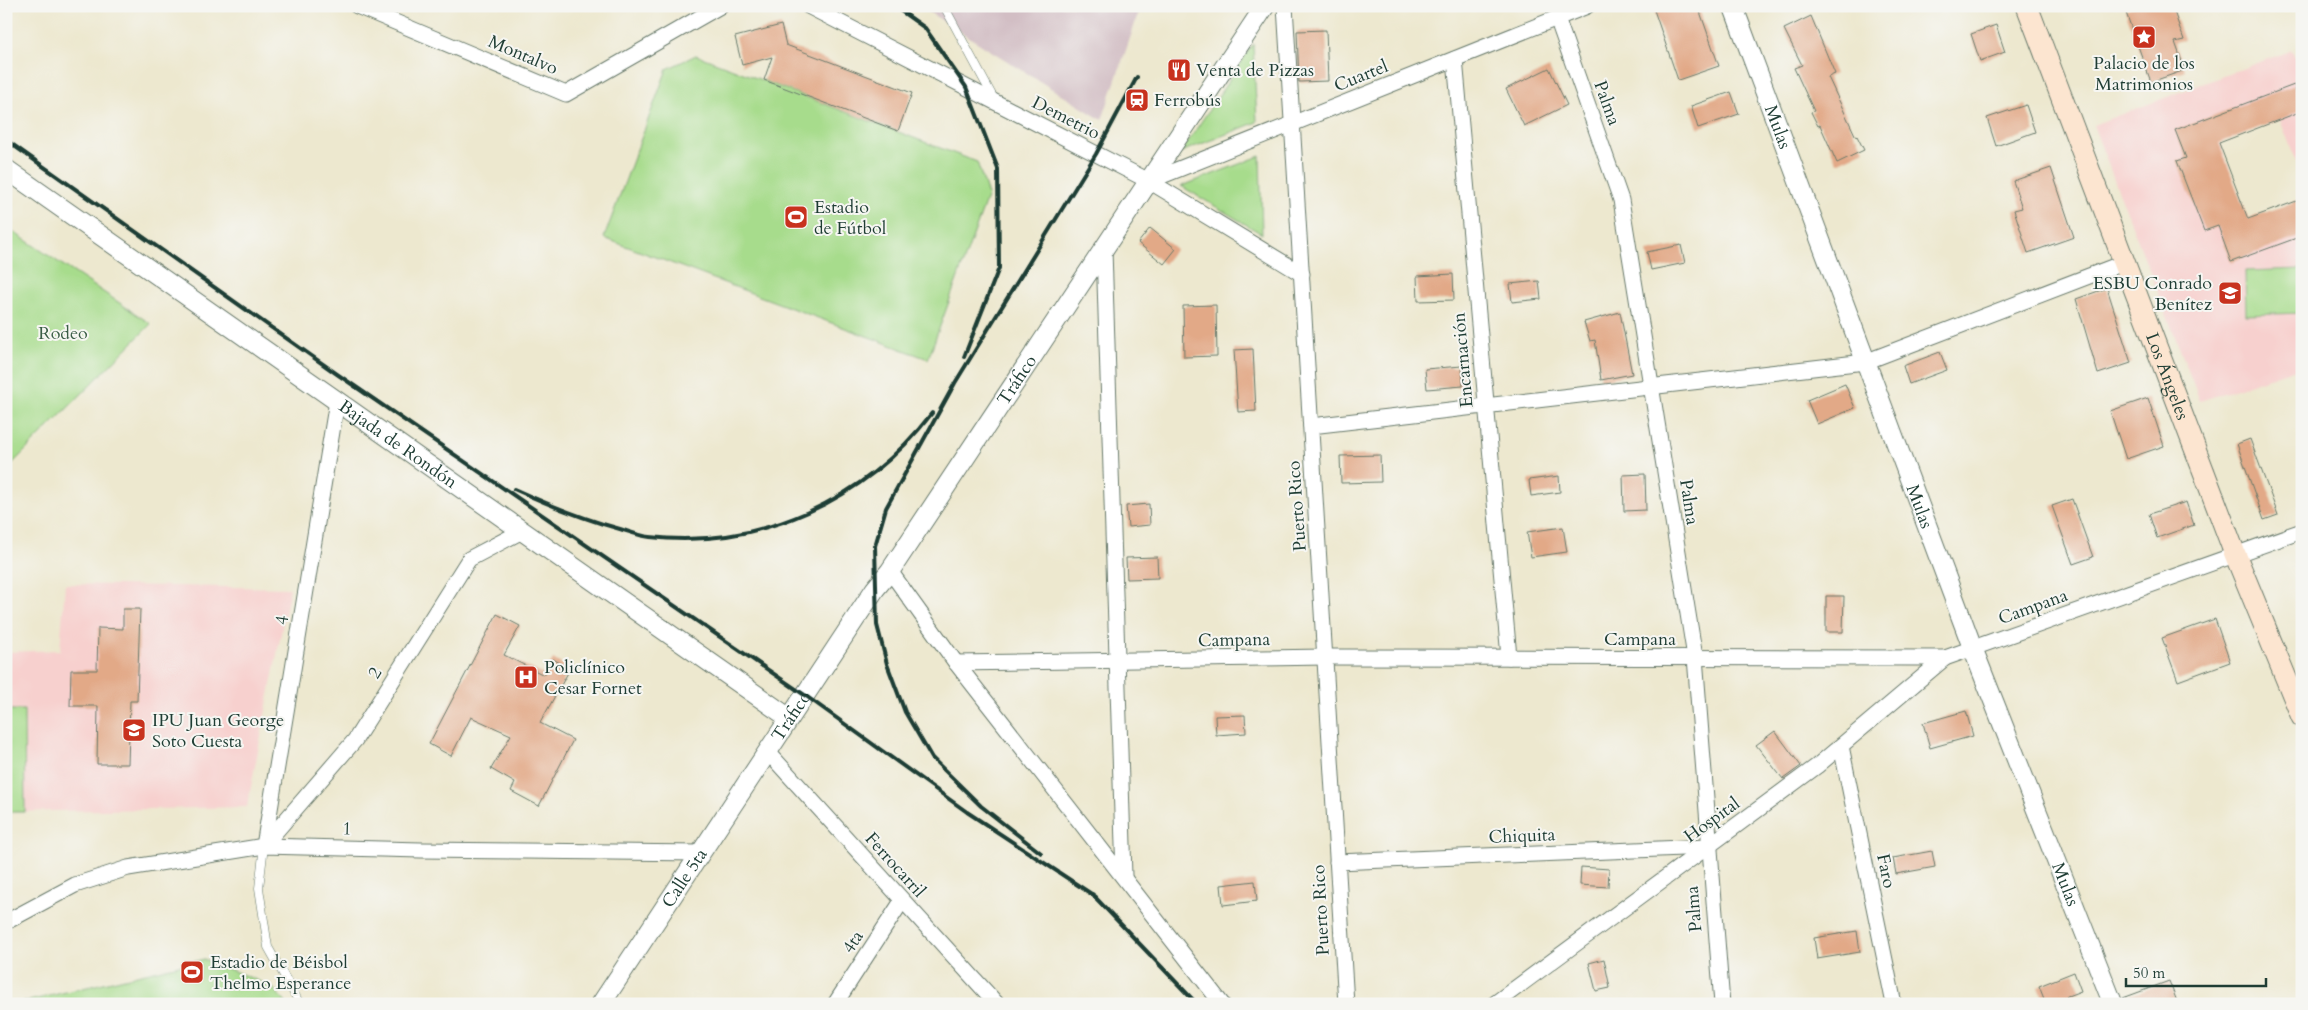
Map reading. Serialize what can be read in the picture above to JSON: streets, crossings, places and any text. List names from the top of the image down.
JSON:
{
  "streets": {
    "main road": ["Los Ángeles"],
    "street": [
      "Montalvo",
      "Cuartel",
      "Palma",
      "Demetrio",
      "Mulas",
      "Encarnación",
      "Tráfico",
      "Bajada de Rondón",
      "Puerto Rico",
      "Campana",
      "4",
      "2",
      "Hospital",
      "1",
      "Chiquita",
      "Ferrocarril",
      "Faro",
      "Calle 5ta",
      "4ta"
    ]
  },
  "crossings": [
    ["Cuartel", "Palma"],
    ["Cuartel", "Demetrio"],
    ["Cuartel", "Encarnación"],
    ["Cuartel", "Tráfico"],
    ["Cuartel", "Puerto Rico"],
    ["Palma", "Campana"],
    ["Palma", "Hospital"],
    ["Palma", "Chiquita"],
    ["Demetrio", "Tráfico"],
    ["Demetrio", "Puerto Rico"],
    ["Mulas", "Campana"],
    ["Encarnación", "Campana"],
    ["Los Ángeles", "Campana"],
    ["Tráfico", "Bajada de Rondón"],
    ["Tráfico", "Ferrocarril"],
    ["Tráfico", "Calle 5ta"],
    ["Bajada de Rondón", "4"],
    ["Bajada de Rondón", "2"],
    ["Puerto Rico", "Campana"],
    ["Puerto Rico", "Chiquita"],
    ["Campana", "Hospital"],
    ["4", "2"],
    ["4", "1"],
    ["2", "1"],
    ["Hospital", "Chiquita"],
    ["Hospital", "Faro"],
    ["1", "Calle 5ta"],
    ["Ferrocarril", "Calle 5ta"],
    ["Ferrocarril", "4ta"]
  ],
  "parks": ["Rodeo"],
  "places": {
    "place": ["Palacio de los Matrimonios"],
    "restaurant": ["Venta de Pizzas"],
    "station": ["Ferrobús"],
    "sports": ["Estadio de Fútbol", "Estadio de Béisbol Thelmo Esperance"],
    "school or university": ["ESBU Conrado Benítez", "IPU Juan George Soto Cuesta"],
    "hospital": ["Policlínico Cesar Fornet"]
  },
  "scale_bar": "50 m"
}
